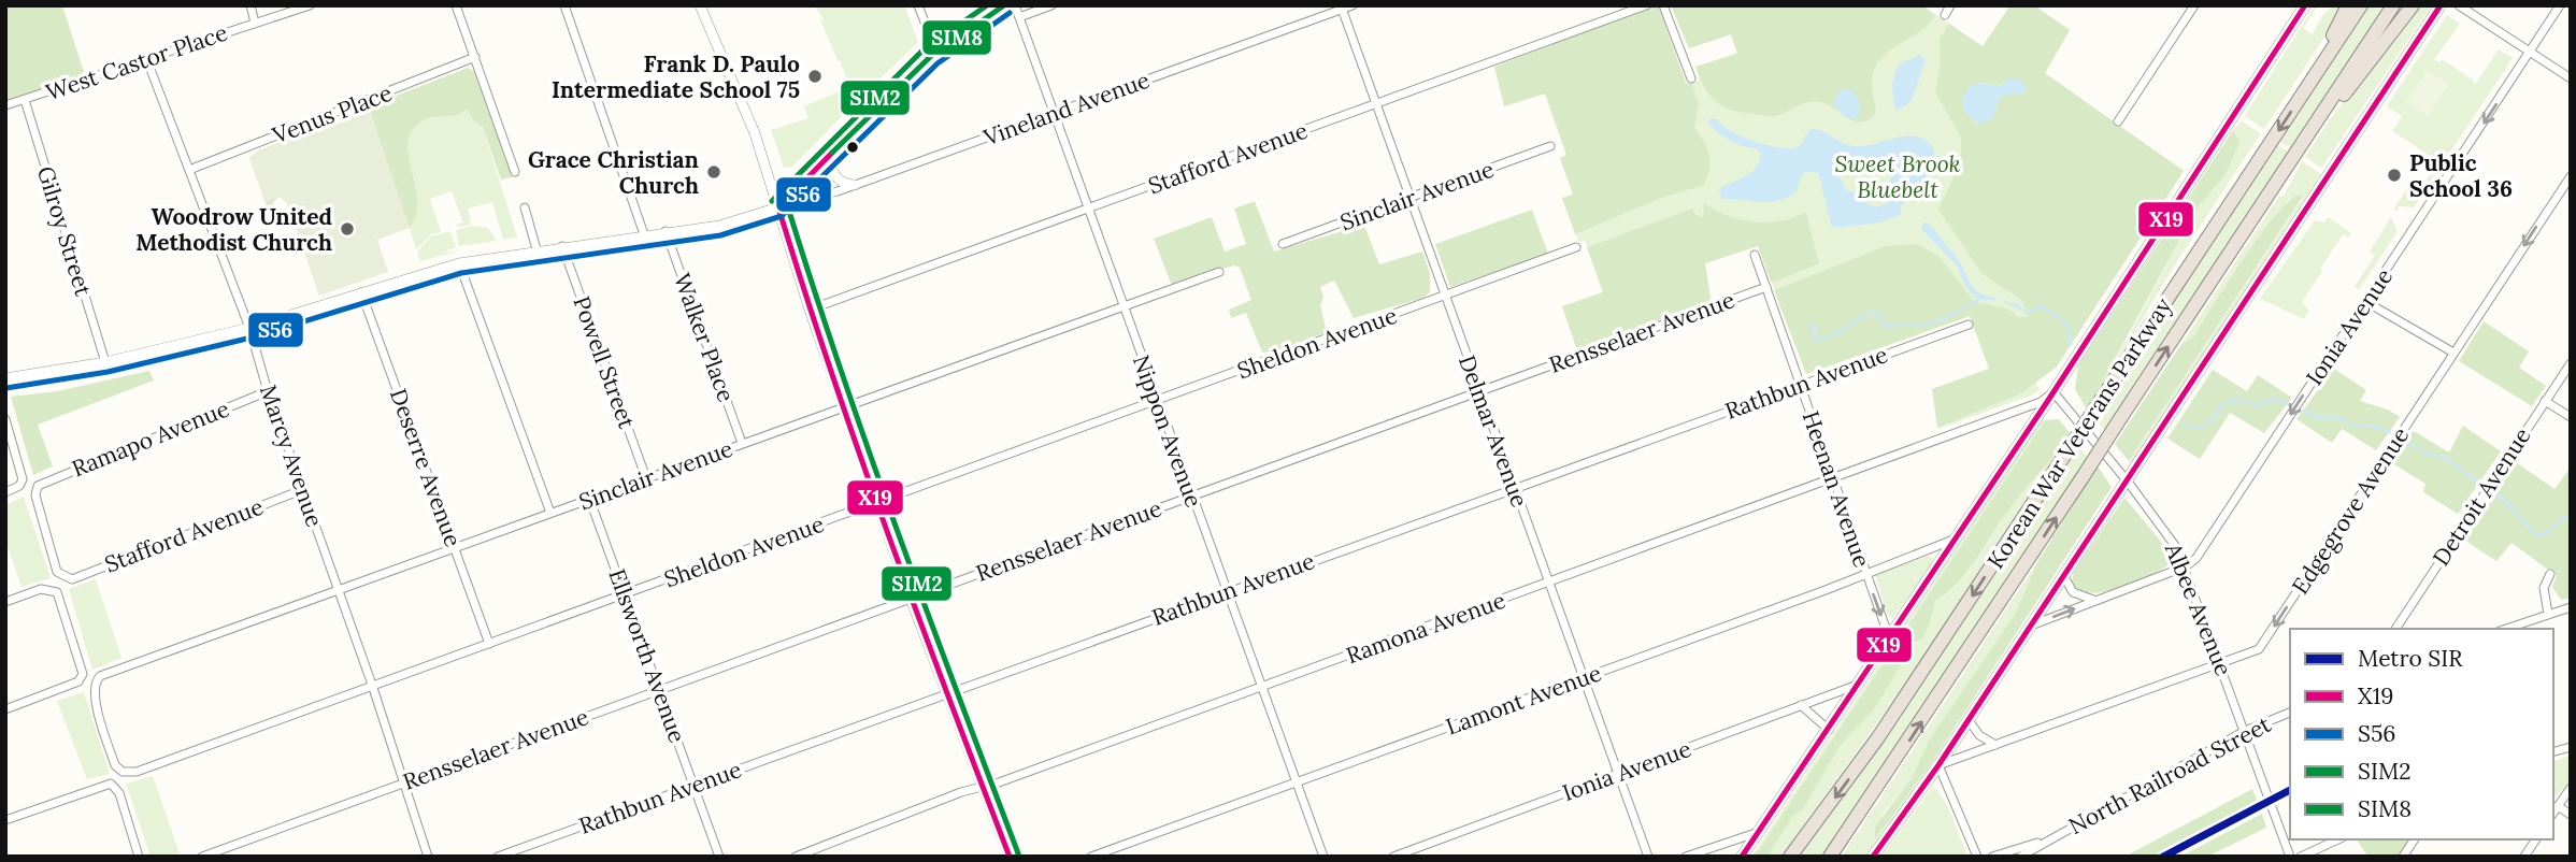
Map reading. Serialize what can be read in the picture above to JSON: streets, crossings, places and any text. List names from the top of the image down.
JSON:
{
  "streets": {
    "highway": ["Korean War Veterans Parkway"],
    "street": [
      "West Castor Place",
      "Vineland Avenue",
      "Venus Place",
      "Stafford Avenue",
      "Sinclair Avenue",
      "Gilroy Street",
      "Ionia Avenue",
      "Rensselaer Avenue",
      "Walker Place",
      "Sheldon Avenue",
      "Powell Street",
      "Rathbun Avenue",
      "Nippon Avenue",
      "Delmar Avenue",
      "Ramapo Avenue",
      "Marcy Avenue",
      "Deserre Avenue",
      "Heenan Avenue",
      "Detroit Avenue",
      "Edgegrove Avenue",
      "Albee Avenue",
      "Ramona Avenue",
      "Ellsworth Avenue",
      "Lamont Avenue",
      "North Railroad Street"
    ]
  },
  "crossings": [
    ["West Castor Place", "Gilroy Street"],
    ["West Castor Place", "Marcy Avenue"],
    ["Vineland Avenue", "Nippon Avenue"],
    ["Vineland Avenue", "Delmar Avenue"],
    ["Venus Place", "Marcy Avenue"],
    ["Stafford Avenue", "Nippon Avenue"],
    ["Stafford Avenue", "Delmar Avenue"],
    ["Stafford Avenue", "Ramapo Avenue"],
    ["Stafford Avenue", "Marcy Avenue"],
    ["Sinclair Avenue", "Walker Place"],
    ["Sinclair Avenue", "Sheldon Avenue"],
    ["Sinclair Avenue", "Powell Street"],
    ["Sinclair Avenue", "Nippon Avenue"],
    ["Sinclair Avenue", "Delmar Avenue"],
    ["Sinclair Avenue", "Marcy Avenue"],
    ["Sinclair Avenue", "Deserre Avenue"],
    ["Sinclair Avenue", "Ellsworth Avenue"],
    ["Ionia Avenue", "Delmar Avenue"],
    ["Ionia Avenue", "Albee Avenue"],
    ["Rensselaer Avenue", "Nippon Avenue"],
    ["Rensselaer Avenue", "Delmar Avenue"],
    ["Rensselaer Avenue", "Marcy Avenue"],
    ["Rensselaer Avenue", "Heenan Avenue"],
    ["Rensselaer Avenue", "Ellsworth Avenue"],
    ["Sheldon Avenue", "Nippon Avenue"],
    ["Sheldon Avenue", "Delmar Avenue"],
    ["Sheldon Avenue", "Marcy Avenue"],
    ["Sheldon Avenue", "Deserre Avenue"],
    ["Sheldon Avenue", "Ellsworth Avenue"],
    ["Rathbun Avenue", "Nippon Avenue"],
    ["Rathbun Avenue", "Delmar Avenue"],
    ["Rathbun Avenue", "Heenan Avenue"],
    ["Rathbun Avenue", "Ellsworth Avenue"],
    ["Nippon Avenue", "Ramona Avenue"],
    ["Nippon Avenue", "Lamont Avenue"],
    ["Delmar Avenue", "Ramona Avenue"],
    ["Delmar Avenue", "Lamont Avenue"],
    ["Ramapo Avenue", "Marcy Avenue"],
    ["Heenan Avenue", "Ramona Avenue"],
    ["Heenan Avenue", "Lamont Avenue"],
    ["Edgegrove Avenue", "Albee Avenue"],
    ["Albee Avenue", "Ramona Avenue"],
    ["Albee Avenue", "North Railroad Street"]
  ],
  "one_way": ["Ionia Avenue", "Edgegrove Avenue"],
  "parks": ["Sweet Brook Bluebelt"],
  "places": [
    "Frank D. Paulo Intermediate School 75",
    "Grace Christian Church",
    "Public School 36",
    "Woodrow United Methodist Church"
  ],
  "lines": [
    "transit line X19",
    "transit line SIM2",
    "transit line SIM8",
    "transit line S56",
    "metro line SIR"
  ],
  "legend": [
    "Metro SIR",
    "X19",
    "S56",
    "SIM2",
    "SIM8"
  ]
}
